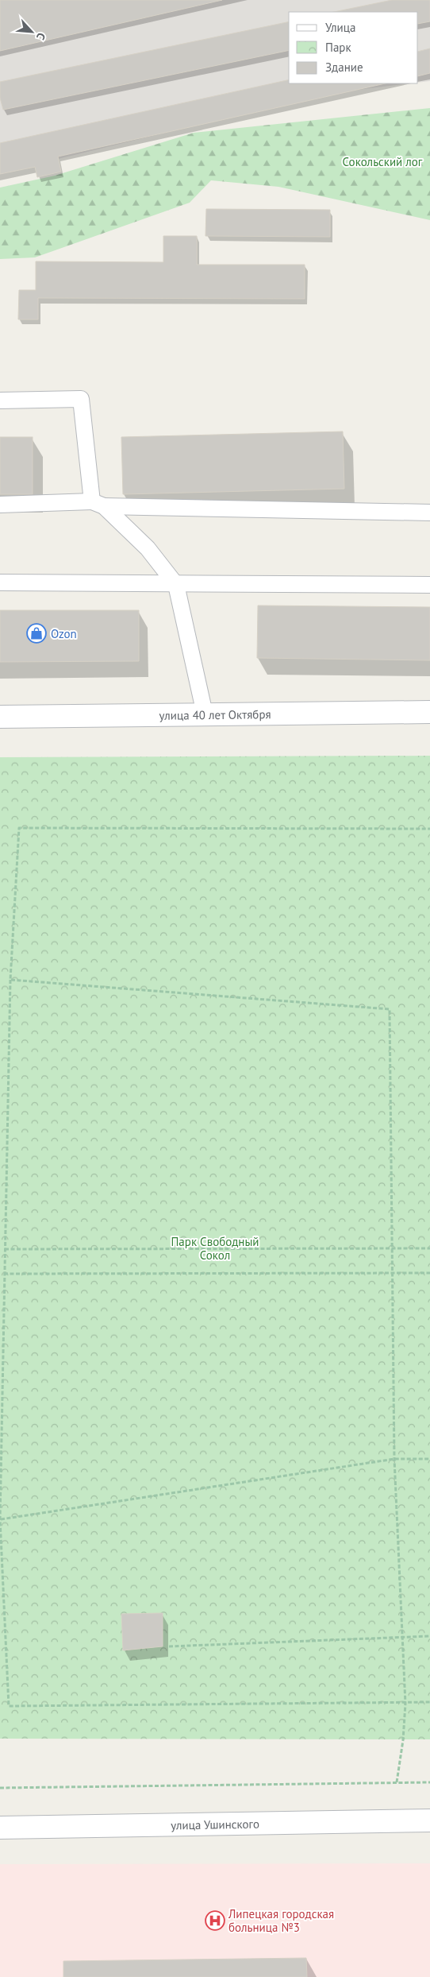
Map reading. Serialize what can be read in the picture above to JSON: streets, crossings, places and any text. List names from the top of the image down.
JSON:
{
  "streets": {
    "street": ["улица 40 лет Октября", "улица Ушинского"]
  },
  "parks": ["Сокольский лог", "Парк Свободный Сокол"],
  "places": {
    "shop": ["Ozon"],
    "hospital": ["Липецкая городская больница №3"]
  },
  "legend": ["Улица", "Парк", "Здание"],
  "north": "bottom right"
}
